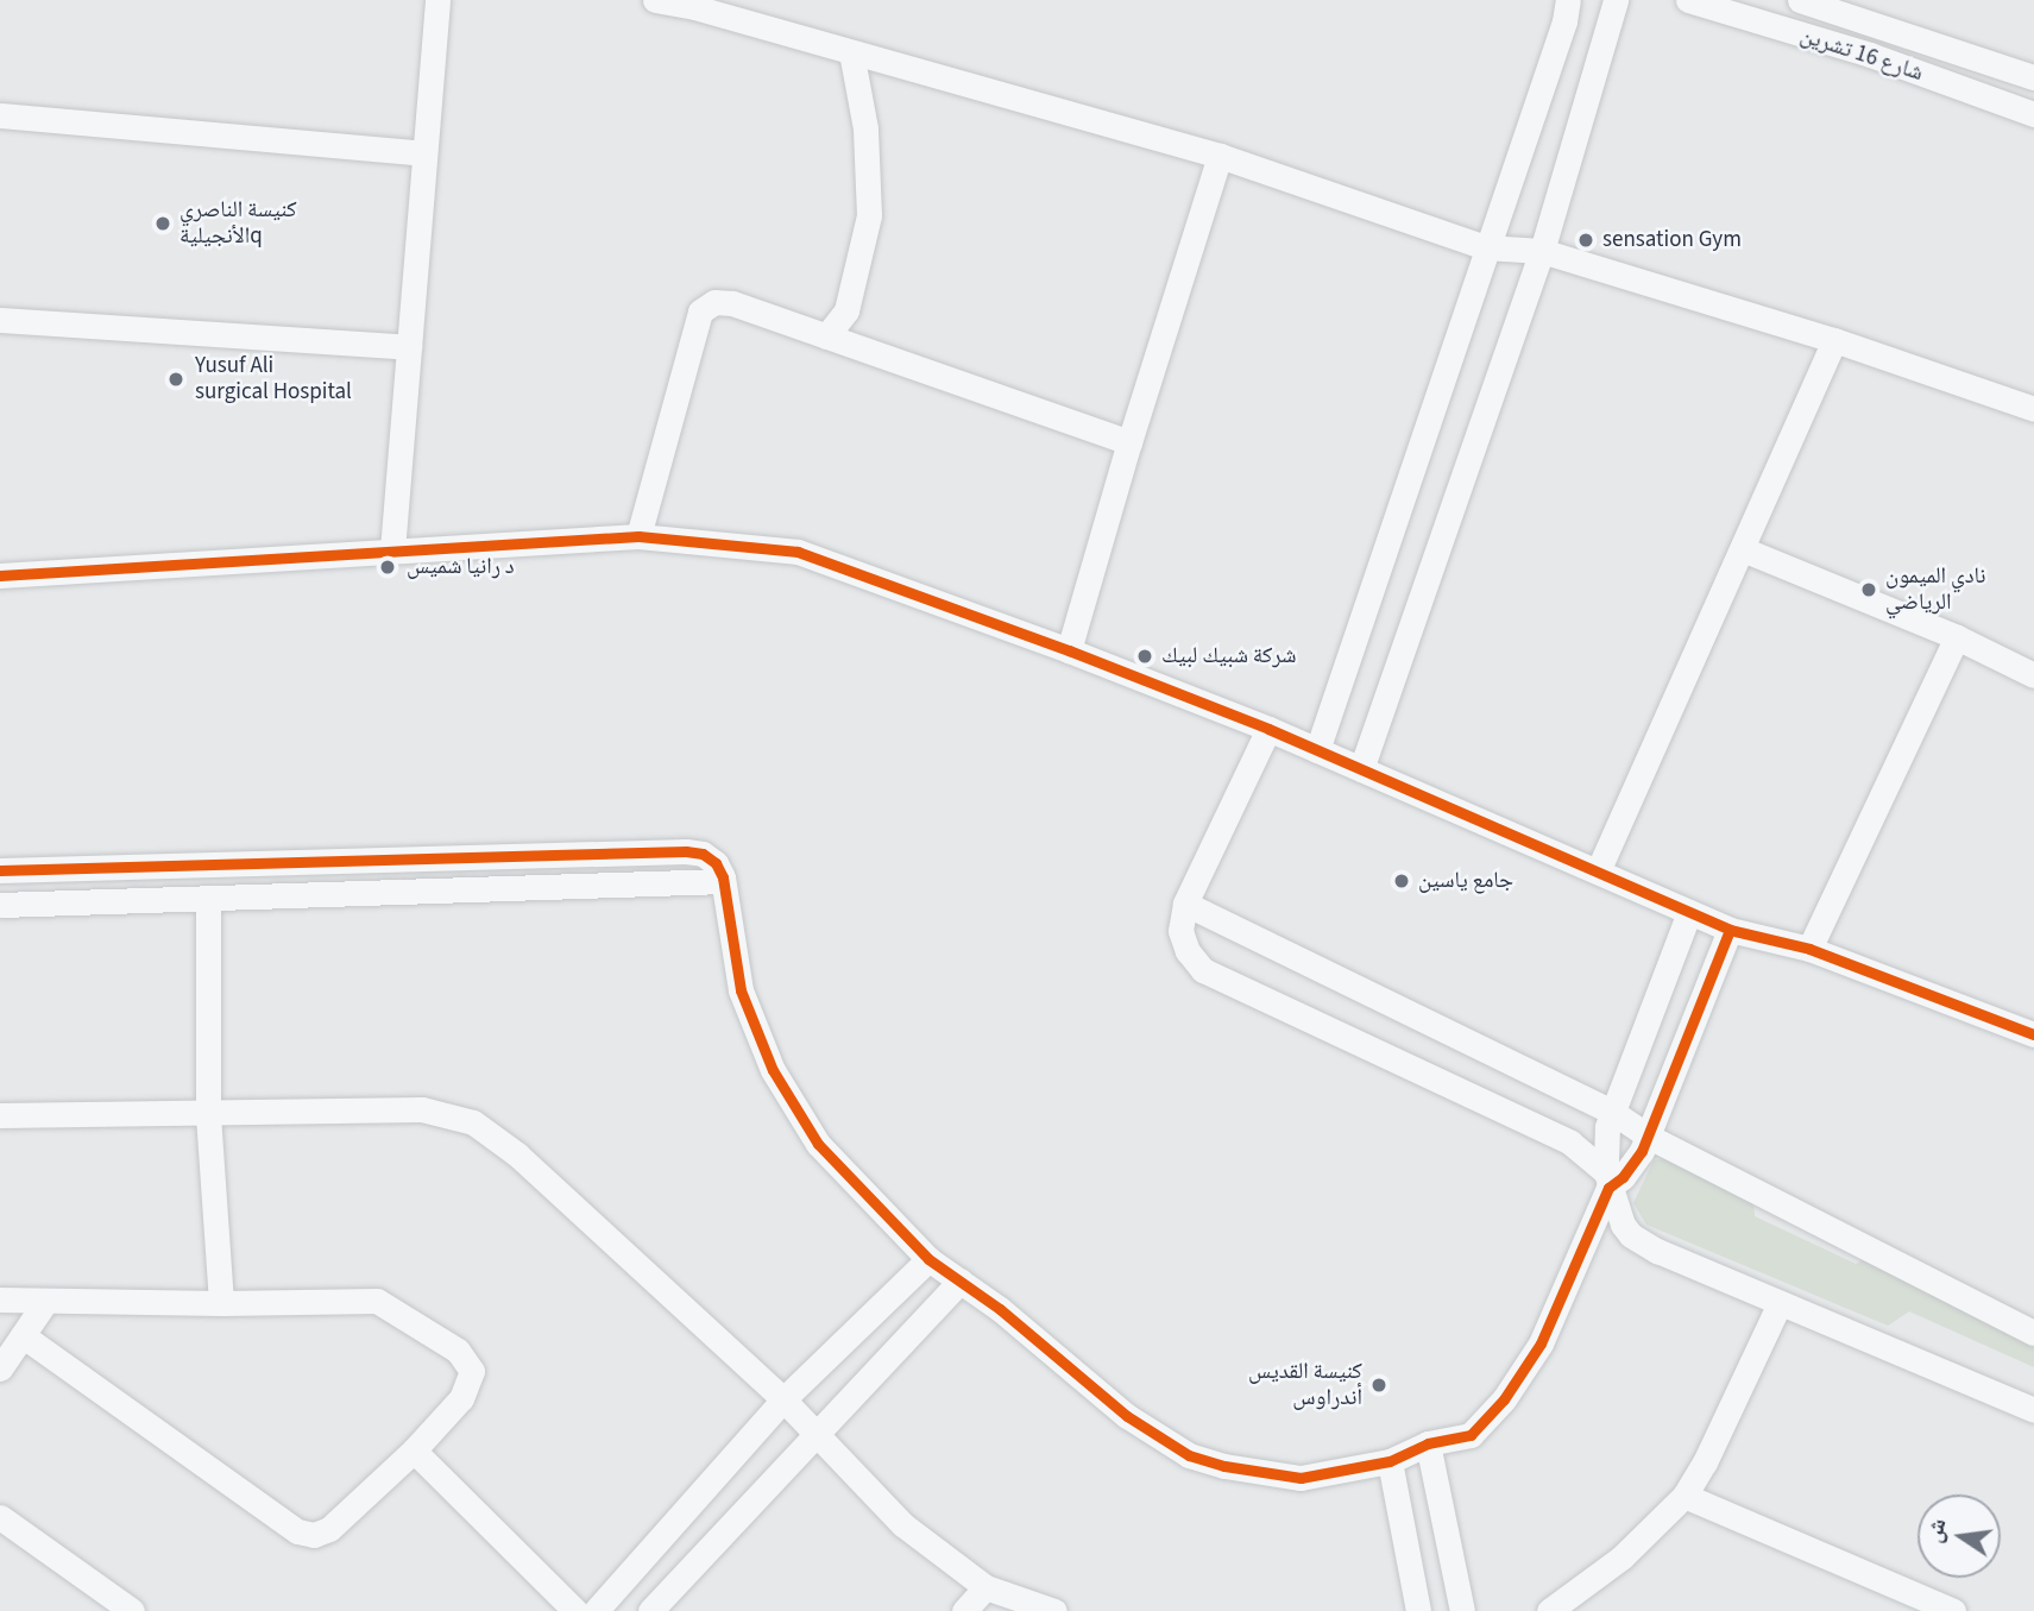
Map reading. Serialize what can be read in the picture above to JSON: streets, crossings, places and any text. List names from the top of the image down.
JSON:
{
  "streets": {
    "street": ["شارع 16 تشرين"]
  },
  "places": [
    "كنيسة الناصري الأنجيليةq",
    "sensation Gym",
    "Yusuf Ali surgical Hospital",
    "د رانيا شميس",
    "نادي الميمون الرياضي",
    "شركة شبيك لبيك",
    "جامع ياسين",
    "كنيسة القديس أندراوس"
  ],
  "north": "left"
}
